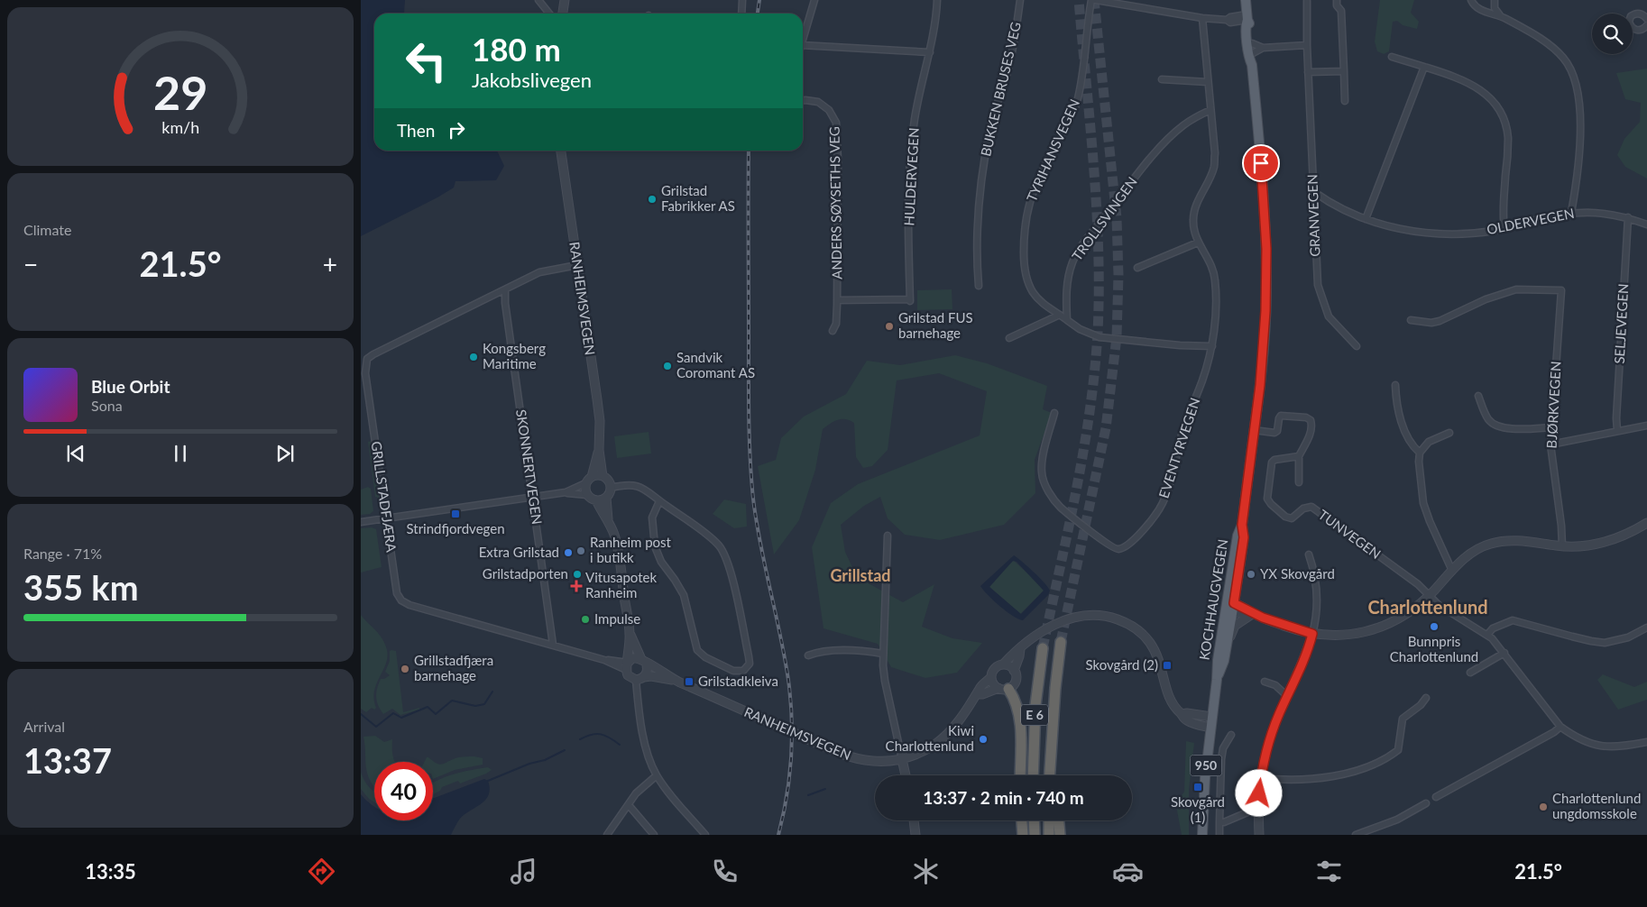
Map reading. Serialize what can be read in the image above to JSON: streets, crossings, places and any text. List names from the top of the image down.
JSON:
{
  "streets": {
    "highway": ["E 6"],
    "main road": ["KOCHHAUGVEGEN", "950"],
    "street": [
      "BUKKEN BRUSES VEG",
      "TYRIHANSVEGEN",
      "HULDERVEGEN",
      "ANDERS SØYSETHS VEG",
      "GRANVEGEN",
      "TROLLSVINGEN",
      "OLDERVEGEN",
      "RANHEIMSVEGEN",
      "SELJEVEGEN",
      "BJØRKVEGEN",
      "EVENTYRVEGEN",
      "SKONNERTVEGEN",
      "GRILLSTADFJÆRA",
      "TUNVEGEN"
    ]
  },
  "crossings": [
    ["TYRIHANSVEGEN", "TROLLSVINGEN"],
    ["HULDERVEGEN", "ANDERS SØYSETHS VEG"],
    ["GRANVEGEN", "OLDERVEGEN"],
    ["TROLLSVINGEN", "EVENTYRVEGEN"],
    ["OLDERVEGEN", "SELJEVEGEN"],
    ["RANHEIMSVEGEN", "GRILLSTADFJÆRA"],
    ["RANHEIMSVEGEN", "E 6"],
    ["SKONNERTVEGEN", "GRILLSTADFJÆRA"]
  ],
  "districts": ["Grillstad", "Charlottenlund"],
  "places": {
    "other": [
      "Grilstad Fabrikker AS",
      "Grilstad FUS barnehage",
      "Kongsberg Maritime",
      "Sandvik Coromant AS",
      "Ranheim post i butikk",
      "Extra Grilstad",
      "Grilstadporten",
      "YX Skovgård",
      "Impulse",
      "Bunnpris Charlottenlund",
      "Grillstadfjæra barnehage",
      "Kiwi Charlottenlund",
      "Charlottenlund ungdomsskole"
    ],
    "transit": [
      "Strindfjordvegen",
      "Skovgård (2)",
      "Grilstadkleiva",
      "Skovgård (1)"
    ],
    "health": ["Vitusapotek Ranheim"]
  },
  "page": {
    "turn": ["180 m", "Jakobslivegen"],
    "then": "Then",
    "tile": [
      "Climate",
      ["Range · 71%", "355 km"],
      ["Arrival", "13:37"]
    ],
    "heat": ["−", "21.5°", "+"],
    "song": ["Blue Orbit", "Sona"],
    "limit": "40",
    "trip": "13:37 · 2 min · 740 m",
    "tabs": ["13:35", "21.5°"],
    "gauge": ["29", "km/h"]
  }
}
